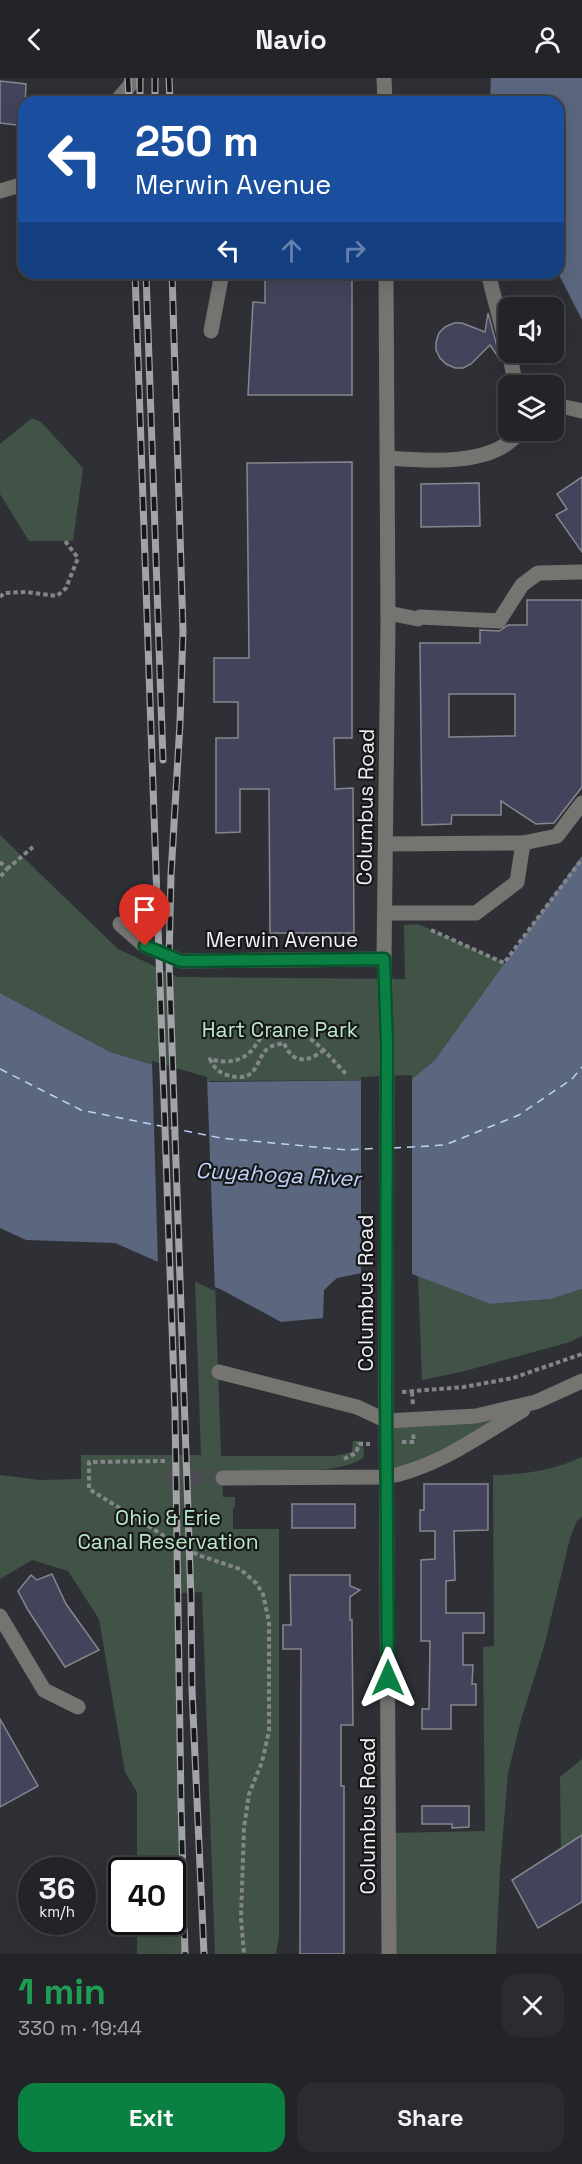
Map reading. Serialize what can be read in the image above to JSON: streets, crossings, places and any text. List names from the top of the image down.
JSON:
{
  "streets": {
    "street": ["Columbus Road", "Merwin Avenue"]
  },
  "crossings": [
    ["Columbus Road", "Merwin Avenue"]
  ],
  "water": ["Cuyahoga River"],
  "parks": ["Hart Crane Park", "Ohio & Erie Canal Reservation"],
  "page": {
    "header": "Navio",
    "turn": ["250 m", "Merwin Avenue"],
    "speed": "36 km/h",
    "limit": "40",
    "heading": ["1 min", "330 m · 19:44"],
    "buttons": ["Exit", "Share"]
  }
}
